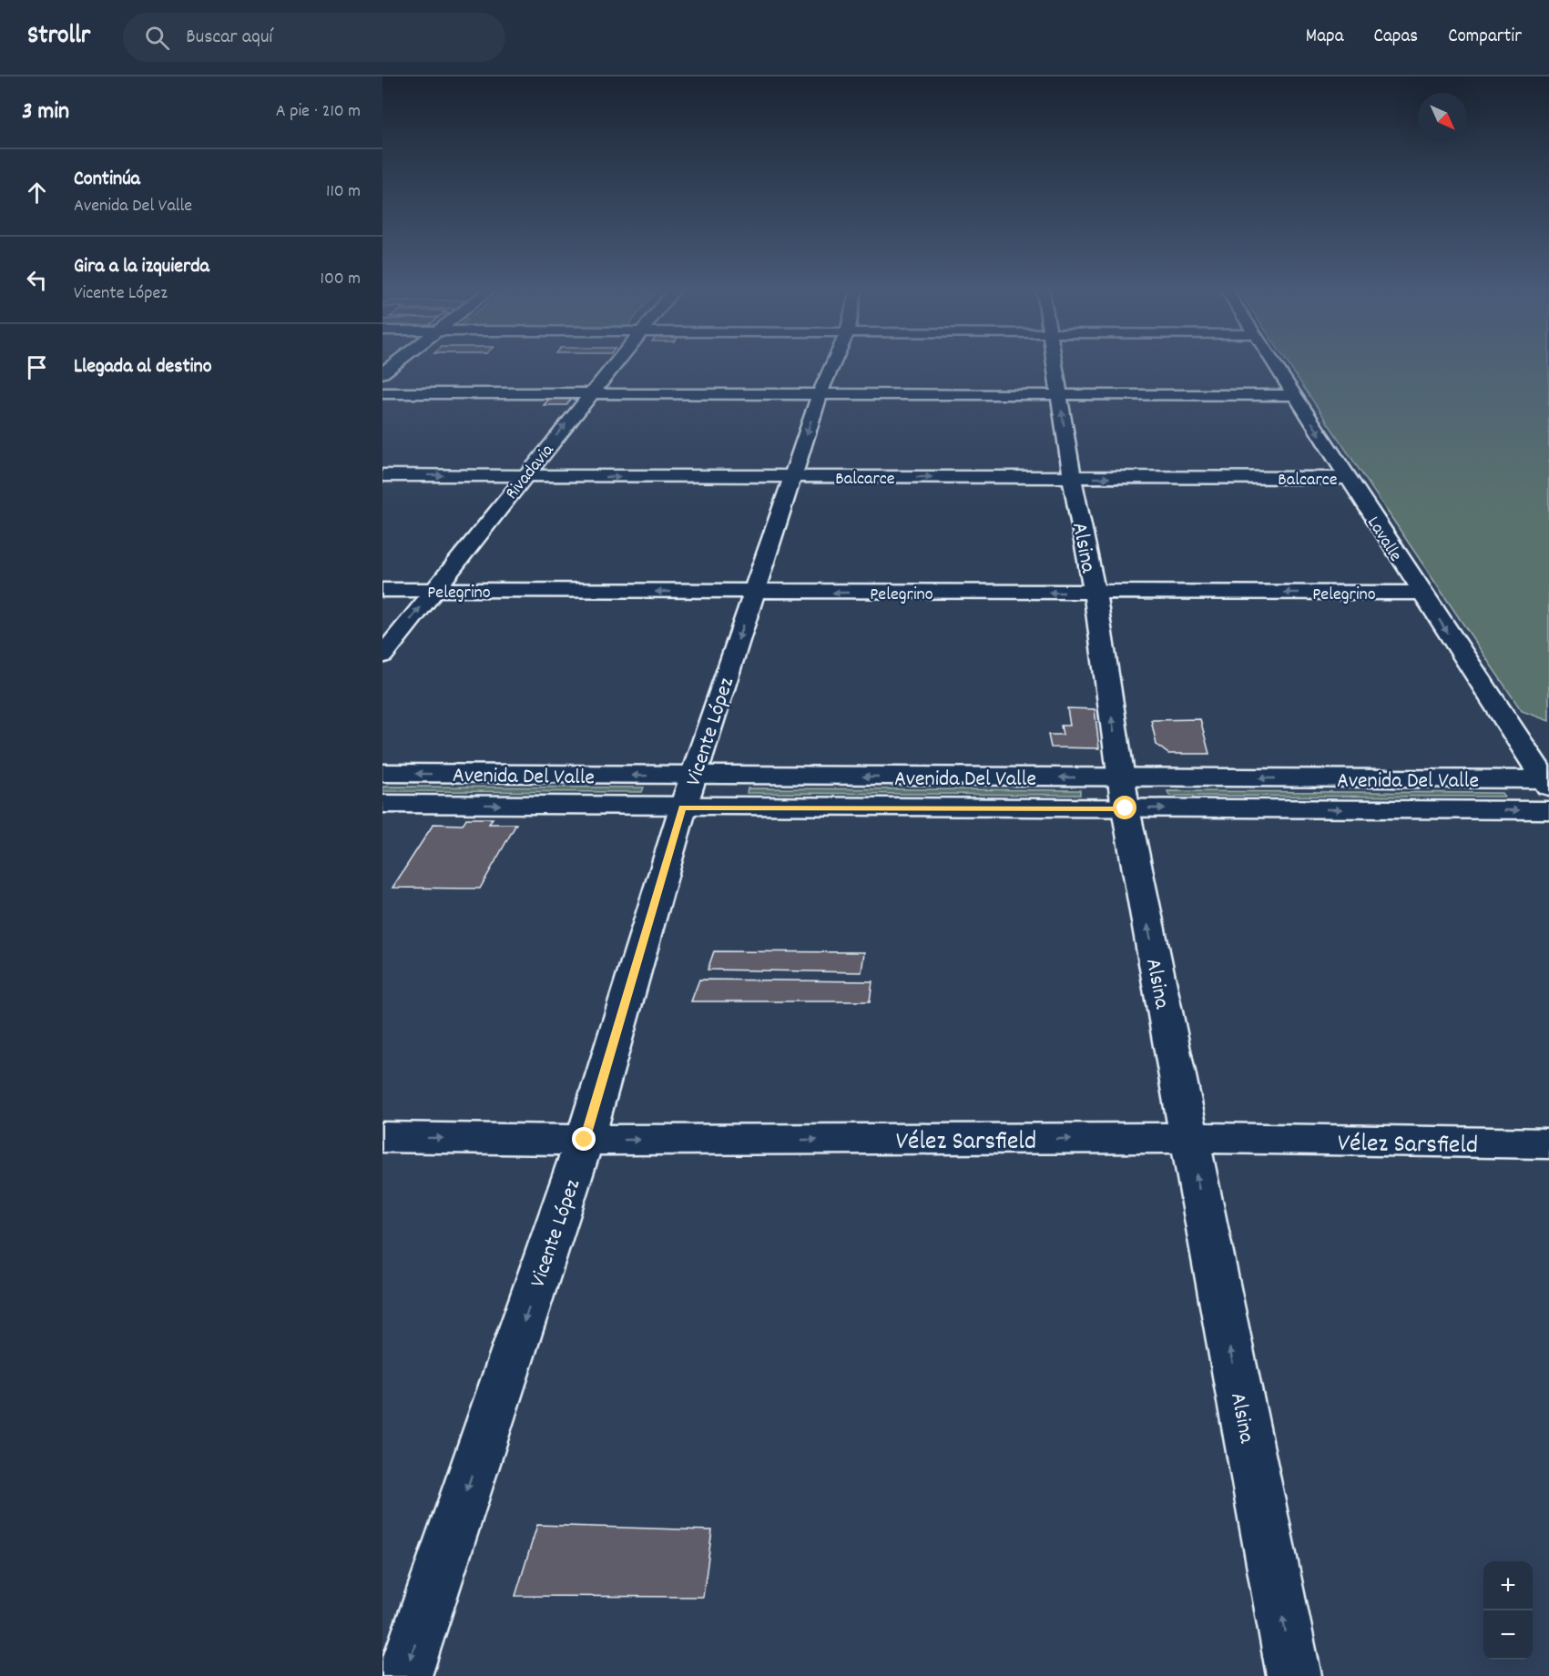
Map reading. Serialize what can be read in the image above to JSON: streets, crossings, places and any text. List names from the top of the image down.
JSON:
{
  "streets": {
    "street": [
      "Rivadavia",
      "Balcarce",
      "Lavalle",
      "Alsina",
      "Pelegrino",
      "Vicente López",
      "Avenida Del Valle",
      "Vélez Sarsfield"
    ]
  },
  "crossings": [
    ["Rivadavia", "Balcarce"],
    ["Rivadavia", "Pelegrino"],
    ["Balcarce", "Lavalle"],
    ["Balcarce", "Alsina"],
    ["Balcarce", "Vicente López"],
    ["Lavalle", "Pelegrino"],
    ["Lavalle", "Avenida Del Valle"],
    ["Alsina", "Pelegrino"],
    ["Alsina", "Avenida Del Valle"],
    ["Alsina", "Vélez Sarsfield"],
    ["Pelegrino", "Vicente López"],
    ["Vicente López", "Avenida Del Valle"],
    ["Vicente López", "Vélez Sarsfield"]
  ],
  "one_way": [
    "Rivadavia",
    "Lavalle",
    "Alsina",
    "Vicente López",
    "Vélez Sarsfield"
  ],
  "north": "bottom right",
  "page": {
    "header": "Strollr",
    "search": "Buscar aquí",
    "nav": ["Mapa", "Capas", "Compartir"],
    "heading": ["3 min", "A pie · 210 m"],
    "list": [
      ["Continúa", "Avenida Del Valle", "110 m"],
      ["Gira a la izquierda", "Vicente López", "100 m"],
      "Llegada al destino"
    ],
    "map_buttons": ["+", "−"]
  }
}
